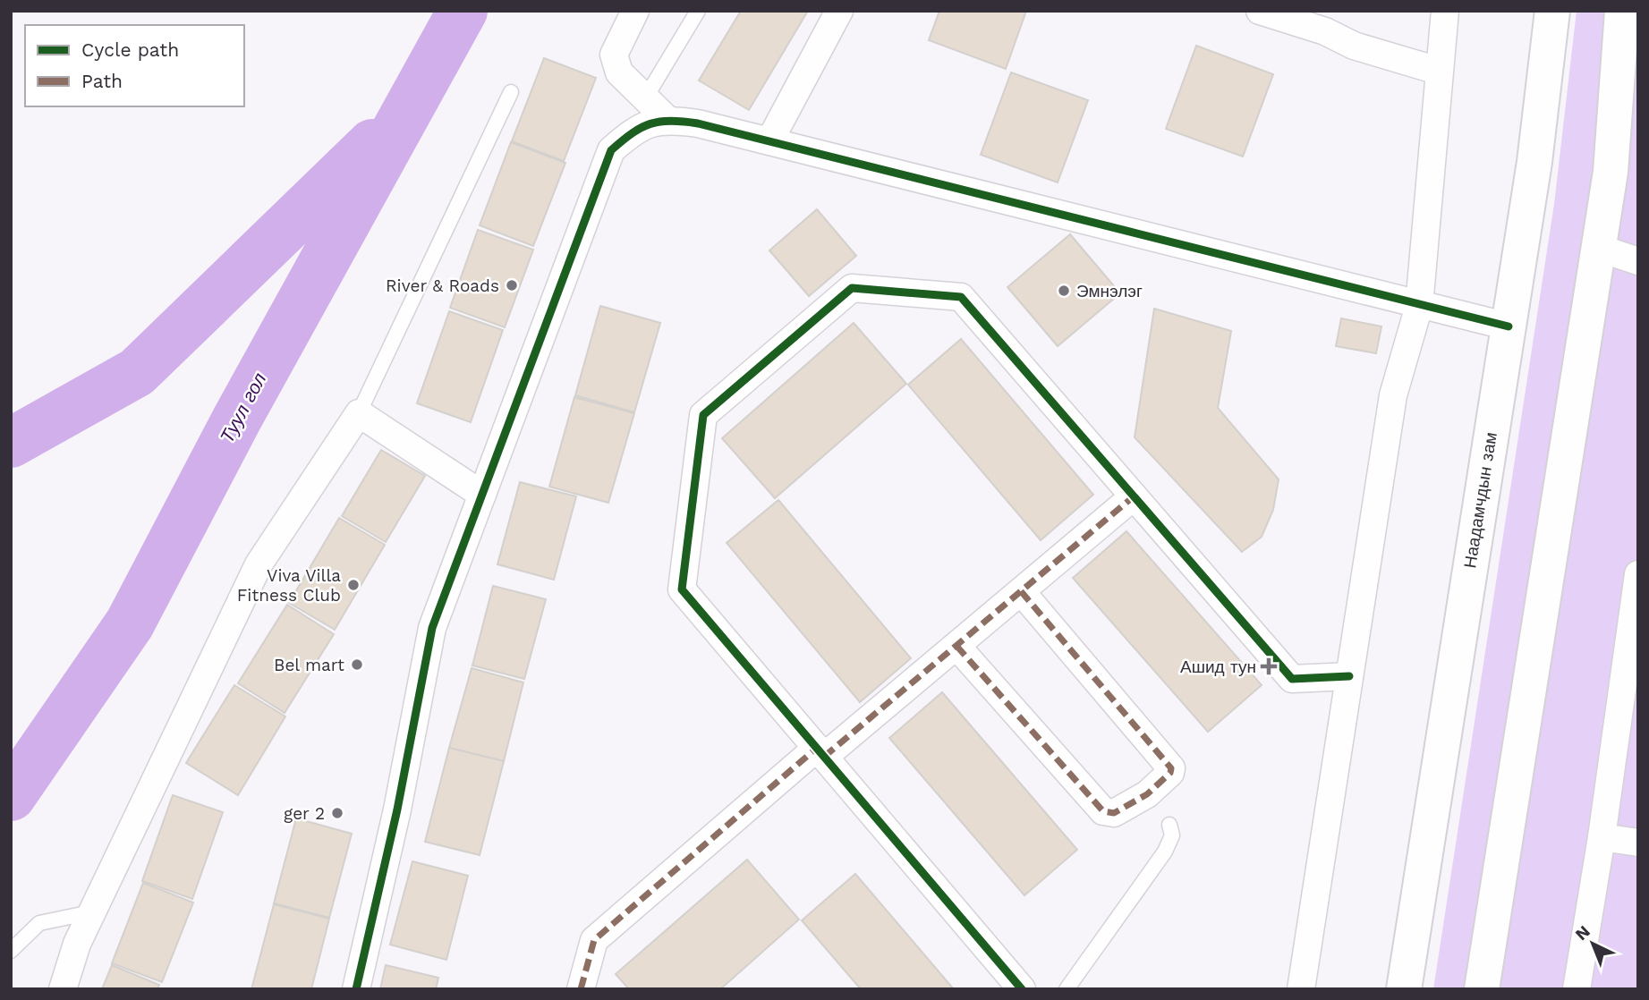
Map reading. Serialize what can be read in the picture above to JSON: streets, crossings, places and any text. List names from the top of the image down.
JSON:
{
  "streets": {
    "highway": ["Наадамчдын зам"]
  },
  "water": ["Туул гол"],
  "places": {
    "other": [
      "River & Roads",
      "Эмнэлэг",
      "Viva Villa Fitness Club",
      "Bel mart",
      "ger 2"
    ],
    "health": ["Ашид тун"]
  },
  "legend": ["Cycle path", "Path"],
  "north": "top left"
}
